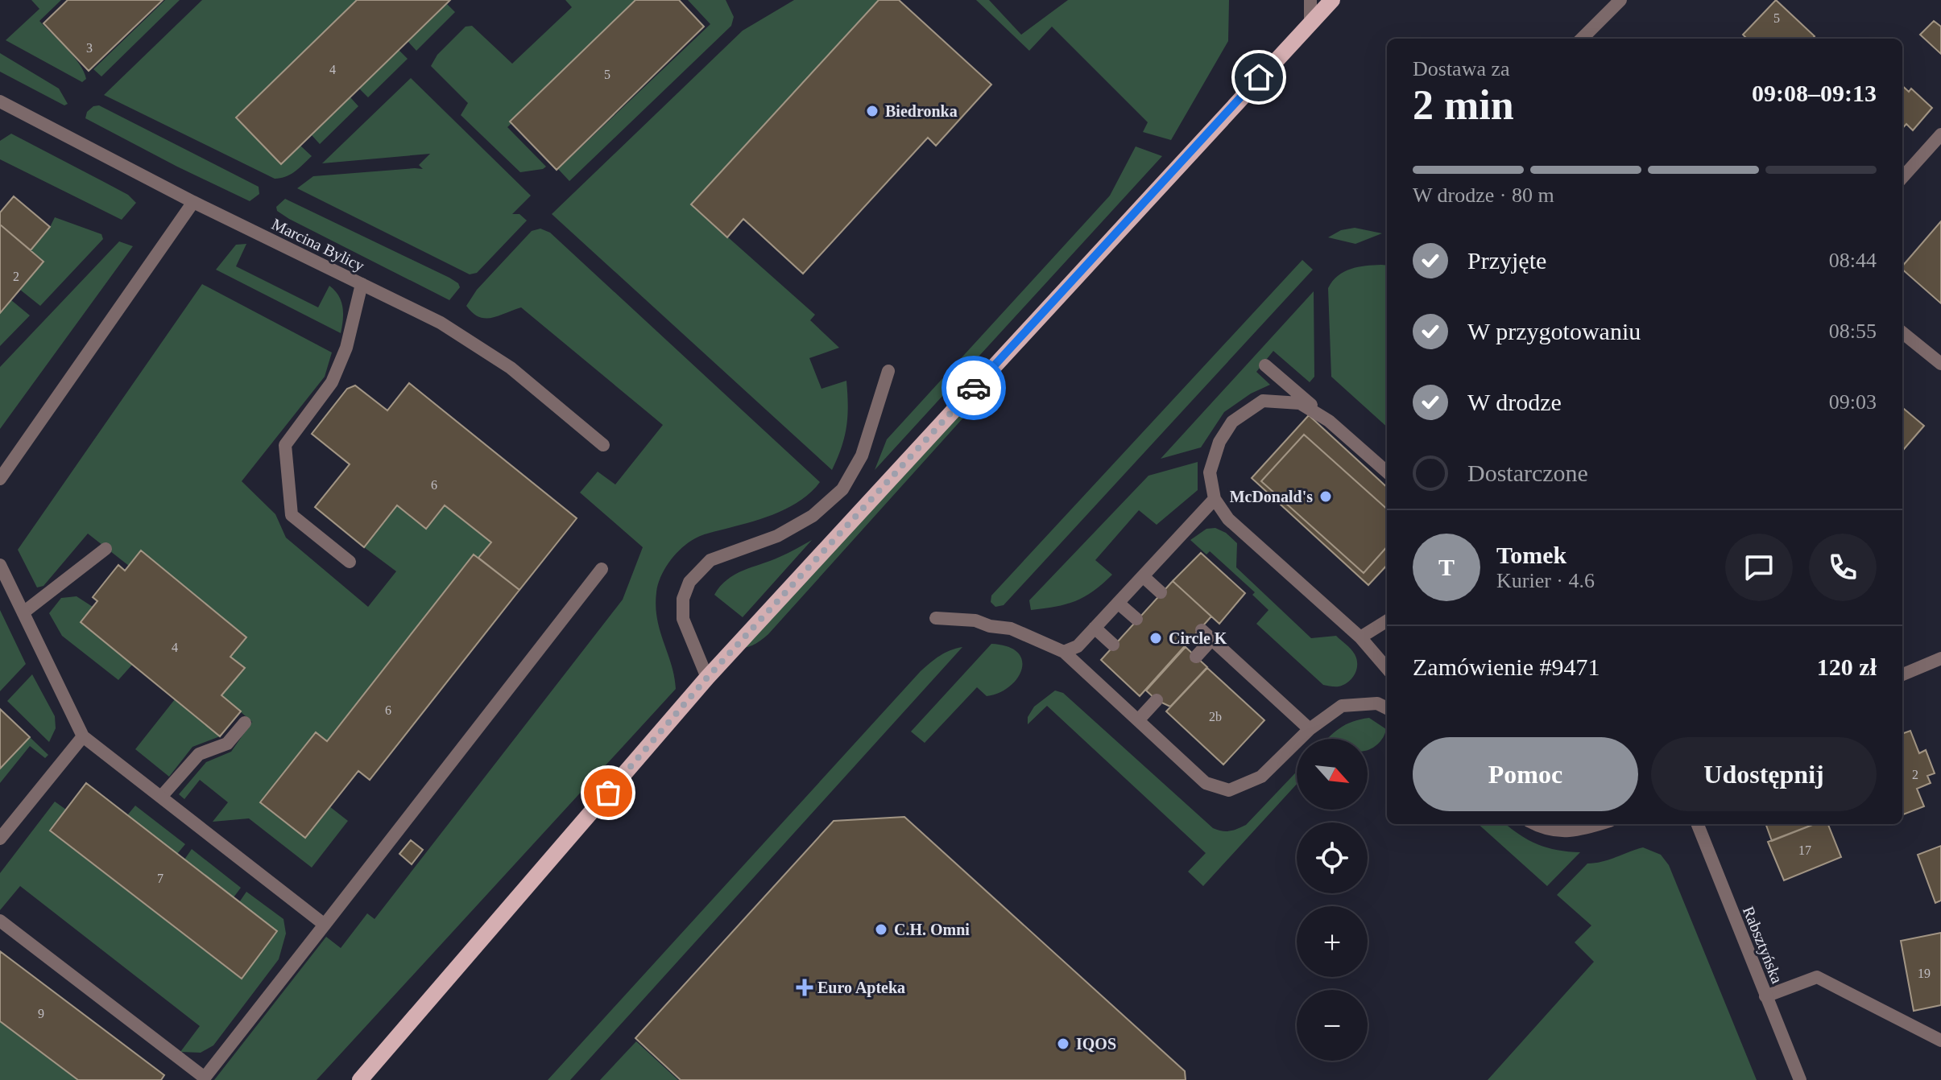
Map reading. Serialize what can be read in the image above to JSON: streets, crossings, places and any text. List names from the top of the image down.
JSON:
{
  "streets": {
    "street": ["Marcina Bylicy", "Rabsztyńska"]
  },
  "places": {
    "other": [
      "Biedronka",
      "McDonald's",
      "Circle K",
      "C.H. Omni",
      "IQOS"
    ],
    "health": ["Euro Apteka"]
  },
  "house_numbers": [
    "5",
    "3",
    "4",
    "5",
    "2",
    "6",
    "4",
    "6",
    "2b",
    "2",
    "17",
    "7",
    "19",
    "9"
  ],
  "north": "bottom right",
  "page": {
    "heading": ["2 min", "Dostawa za", "09:08–09:13"],
    "panel": [
      "Tomek",
      "Kurier · 4.6",
      "Zamówienie #9471",
      "120 zł"
    ],
    "bar": "W drodze · 80 m",
    "list": [
      ["Przyjęte", "08:44"],
      ["W przygotowaniu", "08:55"],
      ["W drodze", "09:03"],
      "Dostarczone"
    ],
    "round": "T",
    "buttons": ["Pomoc", "Udostępnij"],
    "map_buttons": ["+", "−"]
  }
}
